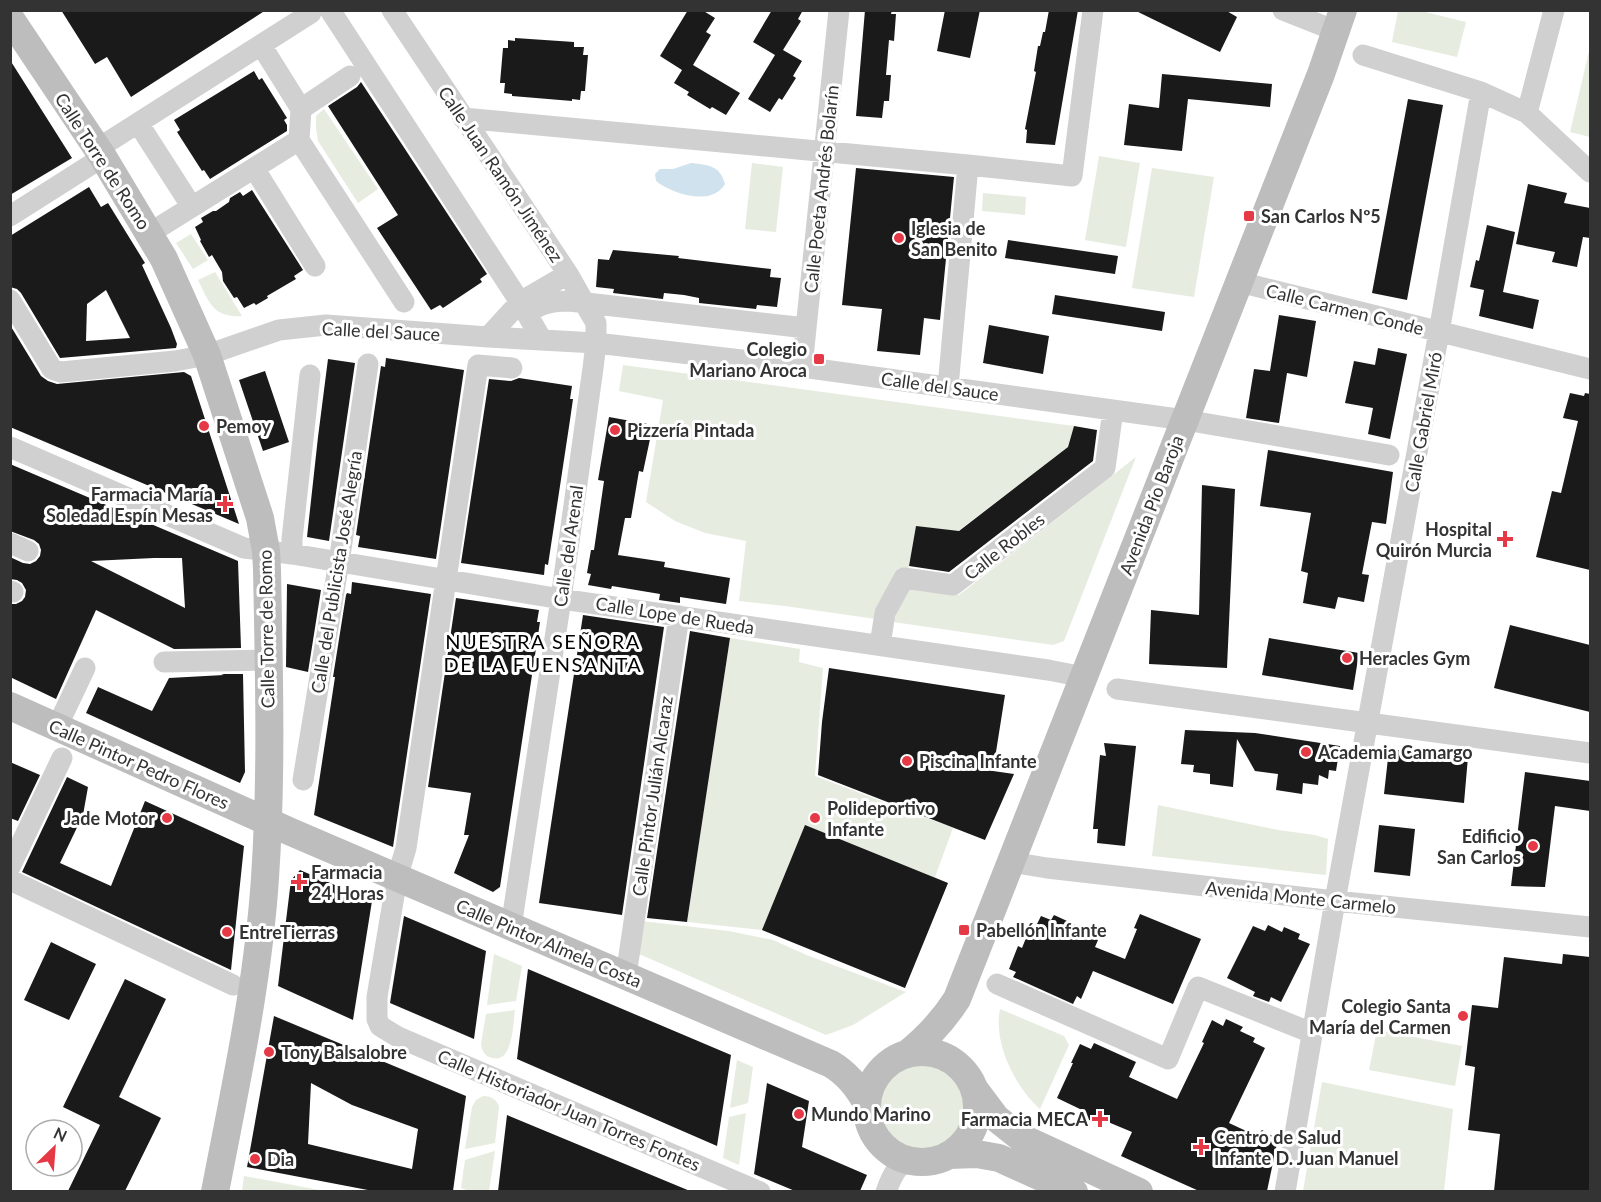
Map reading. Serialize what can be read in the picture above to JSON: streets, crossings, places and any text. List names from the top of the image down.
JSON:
{
  "streets": {
    "main road": [
      "Calle Torre de Romo",
      "Avenida Pío Baroja",
      "Calle Pintor Pedro Flores",
      "Calle Pintor Almela Costa"
    ],
    "street": [
      "Calle Juan Ramón Jiménez",
      "Calle Poeta Andrés Bolarín",
      "Calle Carmen Conde",
      "Calle del Sauce",
      "Calle Gabriel Miró",
      "Calle del Arenal",
      "Calle Robles",
      "Calle del Publicista José Alegría",
      "Calle Lope de Rueda",
      "Calle Pintor Julián Alcaraz",
      "Avenida Monte Carmelo",
      "Calle Historiador Juan Torres Fontes"
    ]
  },
  "crossings": [
    ["Calle Torre de Romo", "Calle del Sauce"],
    ["Calle Torre de Romo", "Calle Lope de Rueda"],
    ["Calle Torre de Romo", "Calle Pintor Pedro Flores"],
    ["Calle Torre de Romo", "Calle Pintor Almela Costa"],
    ["Calle Juan Ramón Jiménez", "Calle del Sauce"],
    ["Calle Juan Ramón Jiménez", "Calle del Arenal"],
    ["Calle Poeta Andrés Bolarín", "Calle del Sauce"],
    ["Calle Carmen Conde", "Calle Gabriel Miró"],
    ["Calle Carmen Conde", "Avenida Pío Baroja"],
    ["Calle del Sauce", "Avenida Pío Baroja"],
    ["Calle del Sauce", "Calle del Arenal"],
    ["Calle del Sauce", "Calle Robles"],
    ["Calle Gabriel Miró", "Avenida Monte Carmelo"],
    ["Avenida Pío Baroja", "Calle Lope de Rueda"],
    ["Avenida Pío Baroja", "Avenida Monte Carmelo"],
    ["Avenida Pío Baroja", "Calle Pintor Almela Costa"],
    ["Calle del Arenal", "Calle Lope de Rueda"],
    ["Calle del Arenal", "Calle Pintor Almela Costa"],
    ["Calle Robles", "Calle Lope de Rueda"],
    ["Calle del Publicista José Alegría", "Calle Lope de Rueda"],
    ["Calle Lope de Rueda", "Calle Pintor Julián Alcaraz"],
    ["Calle Pintor Pedro Flores", "Calle Pintor Almela Costa"],
    ["Calle Pintor Julián Alcaraz", "Calle Pintor Almela Costa"],
    ["Calle Pintor Almela Costa", "Calle Historiador Juan Torres Fontes"]
  ],
  "districts": ["NUESTRA SEÑORA DE LA FUENSANTA"],
  "places": {
    "transit": ["San Carlos Nº5", "Colegio Mariano Aroca", "Pabellón Infante"],
    "other": [
      "Iglesia de San Benito",
      "Pemoy",
      "Pizzería Pintada",
      "Heracles Gym",
      "Academia Camargo",
      "Piscina Infante",
      "Jade Motor",
      "Polideportivo Infante",
      "Edificio San Carlos",
      "EntreTierras",
      "Colegio Santa María del Carmen",
      "Tony Balsalobre",
      "Mundo Marino",
      "Dia"
    ],
    "health": [
      "Farmacia María Soledad Espín Mesas",
      "Hospital Quirón Murcia",
      "Farmacia 24 Horas",
      "Farmacia MECA",
      "Centro de Salud Infante D. Juan Manuel"
    ]
  },
  "north": "top right"
}
